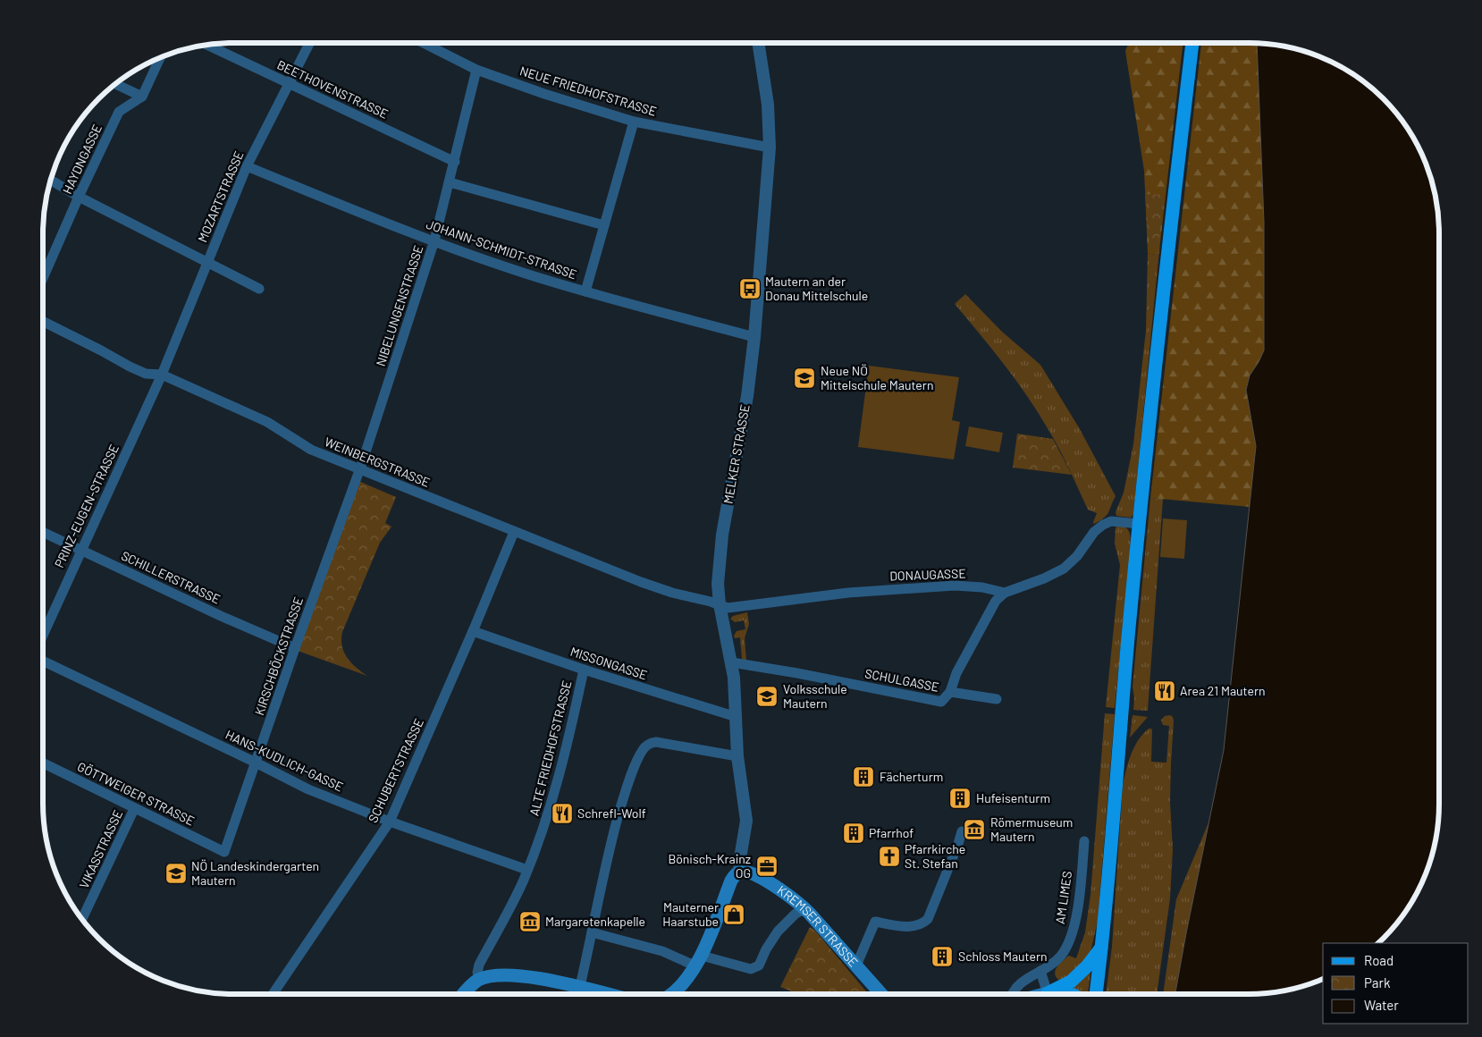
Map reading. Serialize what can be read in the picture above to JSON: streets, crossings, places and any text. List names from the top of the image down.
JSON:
{
  "streets": {
    "main road": ["KREMSER STRASSE"],
    "street": [
      "BEETHOVENSTRASSE",
      "NEUE FRIEDHOFSTRASSE",
      "HAYDNGASSE",
      "MOZARTSTRASSE",
      "JOHANN-SCHMIDT-STRASSE",
      "NIBELUNGENSTRASSE",
      "MELKER STRASSE",
      "WEINBERGSTRASSE",
      "PRINZ-EUGEN-STRASSE",
      "DONAUGASSE",
      "SCHILLERSTRASSE",
      "KIRSCHBÖCKSTRASSE",
      "MISSONGASSE",
      "SCHULGASSE",
      "ALTE FRIEDHOFSTRASSE",
      "HANS-KUDLICH-GASSE",
      "SCHUBERTSTRASSE",
      "GÖTTWEIGER STRASSE",
      "VIKASSTRASSE",
      "AM LIMES"
    ]
  },
  "crossings": [
    ["BEETHOVENSTRASSE", "MOZARTSTRASSE"],
    ["BEETHOVENSTRASSE", "NIBELUNGENSTRASSE"],
    ["NEUE FRIEDHOFSTRASSE", "NIBELUNGENSTRASSE"],
    ["NEUE FRIEDHOFSTRASSE", "MELKER STRASSE"],
    ["MOZARTSTRASSE", "JOHANN-SCHMIDT-STRASSE"],
    ["MOZARTSTRASSE", "WEINBERGSTRASSE"],
    ["MOZARTSTRASSE", "PRINZ-EUGEN-STRASSE"],
    ["JOHANN-SCHMIDT-STRASSE", "NIBELUNGENSTRASSE"],
    ["JOHANN-SCHMIDT-STRASSE", "MELKER STRASSE"],
    ["NIBELUNGENSTRASSE", "WEINBERGSTRASSE"],
    ["NIBELUNGENSTRASSE", "KIRSCHBÖCKSTRASSE"],
    ["MELKER STRASSE", "WEINBERGSTRASSE"],
    ["MELKER STRASSE", "DONAUGASSE"],
    ["MELKER STRASSE", "MISSONGASSE"],
    ["MELKER STRASSE", "SCHULGASSE"],
    ["MELKER STRASSE", "KREMSER STRASSE"],
    ["WEINBERGSTRASSE", "PRINZ-EUGEN-STRASSE"],
    ["WEINBERGSTRASSE", "DONAUGASSE"],
    ["WEINBERGSTRASSE", "KIRSCHBÖCKSTRASSE"],
    ["WEINBERGSTRASSE", "SCHUBERTSTRASSE"],
    ["PRINZ-EUGEN-STRASSE", "SCHILLERSTRASSE"],
    ["DONAUGASSE", "SCHULGASSE"],
    ["SCHILLERSTRASSE", "KIRSCHBÖCKSTRASSE"],
    ["KIRSCHBÖCKSTRASSE", "HANS-KUDLICH-GASSE"],
    ["KIRSCHBÖCKSTRASSE", "GÖTTWEIGER STRASSE"],
    ["MISSONGASSE", "ALTE FRIEDHOFSTRASSE"],
    ["MISSONGASSE", "SCHUBERTSTRASSE"],
    ["ALTE FRIEDHOFSTRASSE", "HANS-KUDLICH-GASSE"],
    ["HANS-KUDLICH-GASSE", "SCHUBERTSTRASSE"],
    ["GÖTTWEIGER STRASSE", "VIKASSTRASSE"]
  ],
  "places": {
    "bus stop": ["Mautern an der Donau Mittelschule"],
    "school or university": ["Neue NÖ Mittelschule Mautern", "Volksschule Mautern", "NÖ Landeskindergarten Mautern"],
    "restaurant": ["Area 21 Mautern", "Schrefl-Wolf"],
    "building": [
      "Fächerturm",
      "Hufeisenturm",
      "Pfarrhof",
      "Schloss Mautern"
    ],
    "museum": ["Römermuseum Mautern", "Margaretenkapelle"],
    "church": ["Pfarrkirche St. Stefan"],
    "office": ["Bönisch-Krainz OG"],
    "shop": ["Mauterner Haarstube"]
  },
  "legend": ["Road", "Park", "Water"]
}
